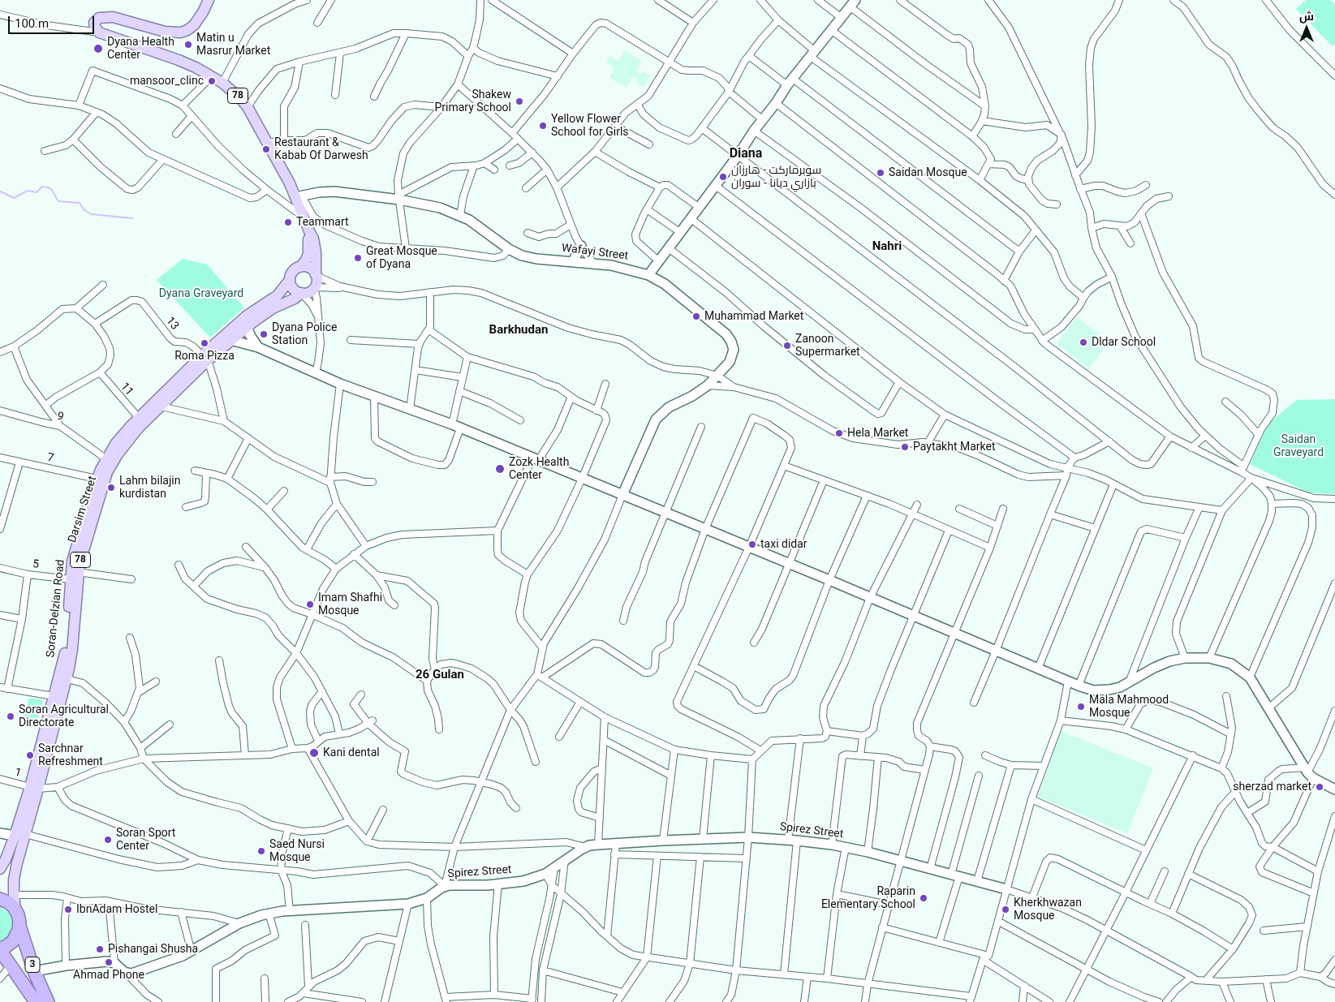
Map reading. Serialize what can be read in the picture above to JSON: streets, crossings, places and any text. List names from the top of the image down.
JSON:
{
  "streets": {
    "highway": ["3"],
    "main road": ["78", "Darsim Street", "Soran-Delzian Road"],
    "street": [
      "Wafayi Street",
      "13",
      "11",
      "9",
      "7",
      "5",
      "1",
      "Spirez Street"
    ]
  },
  "crossings": [
    ["78", "Wafayi Street"],
    ["78", "Soran-Delzian Road"],
    ["78", "1"],
    ["78", "3"],
    ["13", "Darsim Street"],
    ["13", "Soran-Delzian Road"],
    ["11", "Soran-Delzian Road"],
    ["9", "Soran-Delzian Road"],
    ["7", "Soran-Delzian Road"],
    ["Darsim Street", "Soran-Delzian Road"],
    ["5", "Soran-Delzian Road"],
    ["Soran-Delzian Road", "1"]
  ],
  "districts": [
    "Diana",
    "Nahri",
    "Barkhudan",
    "26 Gulan"
  ],
  "parks": ["Dyana Graveyard", "Saidan Graveyard"],
  "places": [
    "Matin u Masrur Market",
    "Dyana Health Center",
    "mansoor_clinc",
    "Shakew Primary School",
    "Yellow Flower School for Girls",
    "Restaurant & Kabab Of Darwesh",
    "Saidan Mosque",
    "سوبرماركت - هارزان بازاري ديانا - سوران",
    "Teammart",
    "Great Mosque of Dyana",
    "Muhammad Market",
    "Dyana Police Station",
    "Dldar School",
    "Roma Pizza",
    "Zanoon Supermarket",
    "Hela Market",
    "Paytakht Market",
    "Zozk Health Center",
    "Lahm bilajin kurdistan",
    "taxi didar",
    "Imam Shafhi Mosque",
    "Mala Mahmood Mosque",
    "Soran Agricultural Directorate",
    "Kani dental",
    "Sarchnar Refreshment",
    "sherzad market",
    "Soran Sport Center",
    "Saed Nursi Mosque",
    "Raparin Elementary School",
    "IbnAdam Hostel",
    "Kherkhwazan Mosque",
    "Pishangai Shusha",
    "Ahmad Phone"
  ],
  "scale_bar": "100 m",
  "north": "top"
}
